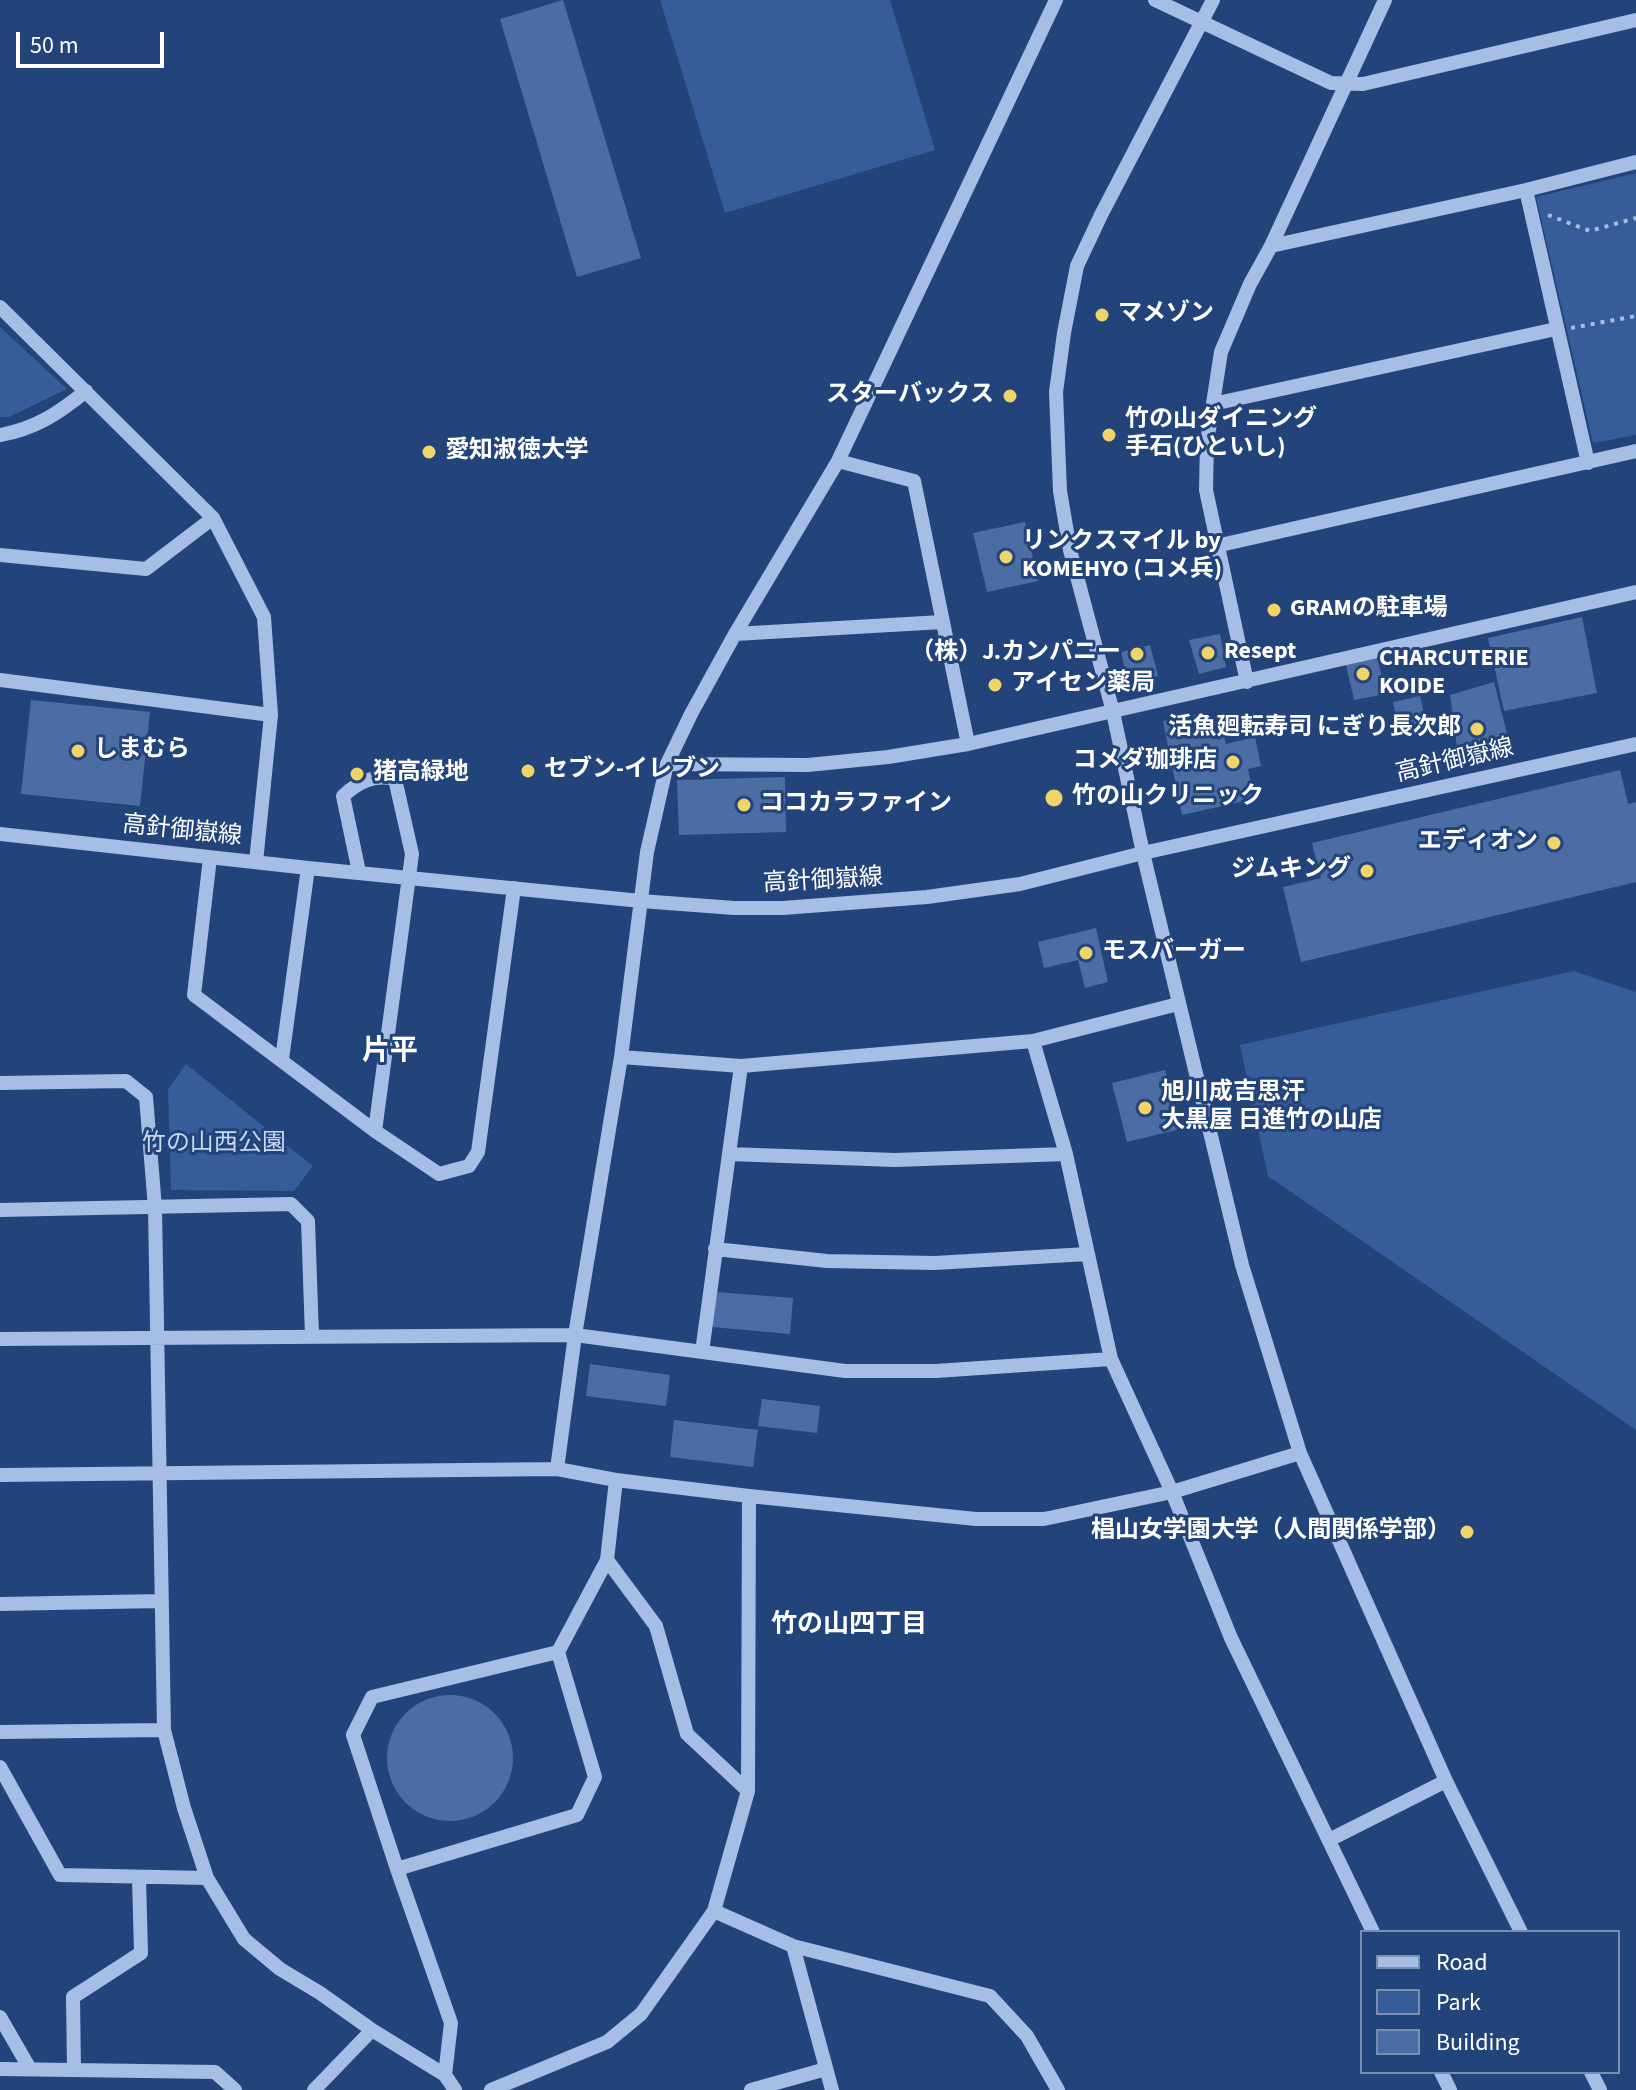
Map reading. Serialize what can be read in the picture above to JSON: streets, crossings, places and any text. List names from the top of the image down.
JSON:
{
  "streets": {
    "street": ["高針御嶽線"]
  },
  "districts": ["片平", "竹の山四丁目"],
  "parks": ["竹の山西公園"],
  "places": [
    "マメゾン",
    "スターバックス",
    "竹の山ダイニング 手石(ひといし)",
    "愛知淑徳大学",
    "リンクスマイル by KOMEHYO (コメ兵)",
    "GRAMの駐車場",
    "Resept",
    "（株）J.カンパニー",
    "CHARCUTERIE KOIDE",
    "アイセン薬局",
    "活魚廻転寿司 にぎり長次郎",
    "しまむら",
    "コメダ珈琲店",
    "セブン-イレブン",
    "猪高緑地",
    "竹の山クリニック",
    "ココカラファイン",
    "エディオン",
    "ジムキング",
    "モスバーガー",
    "旭川成吉思汗 大黒屋 日進竹の山店",
    "椙山女学園大学（人間関係学部）"
  ],
  "legend": ["Road", "Park", "Building"],
  "scale_bar": "50 m"
}
